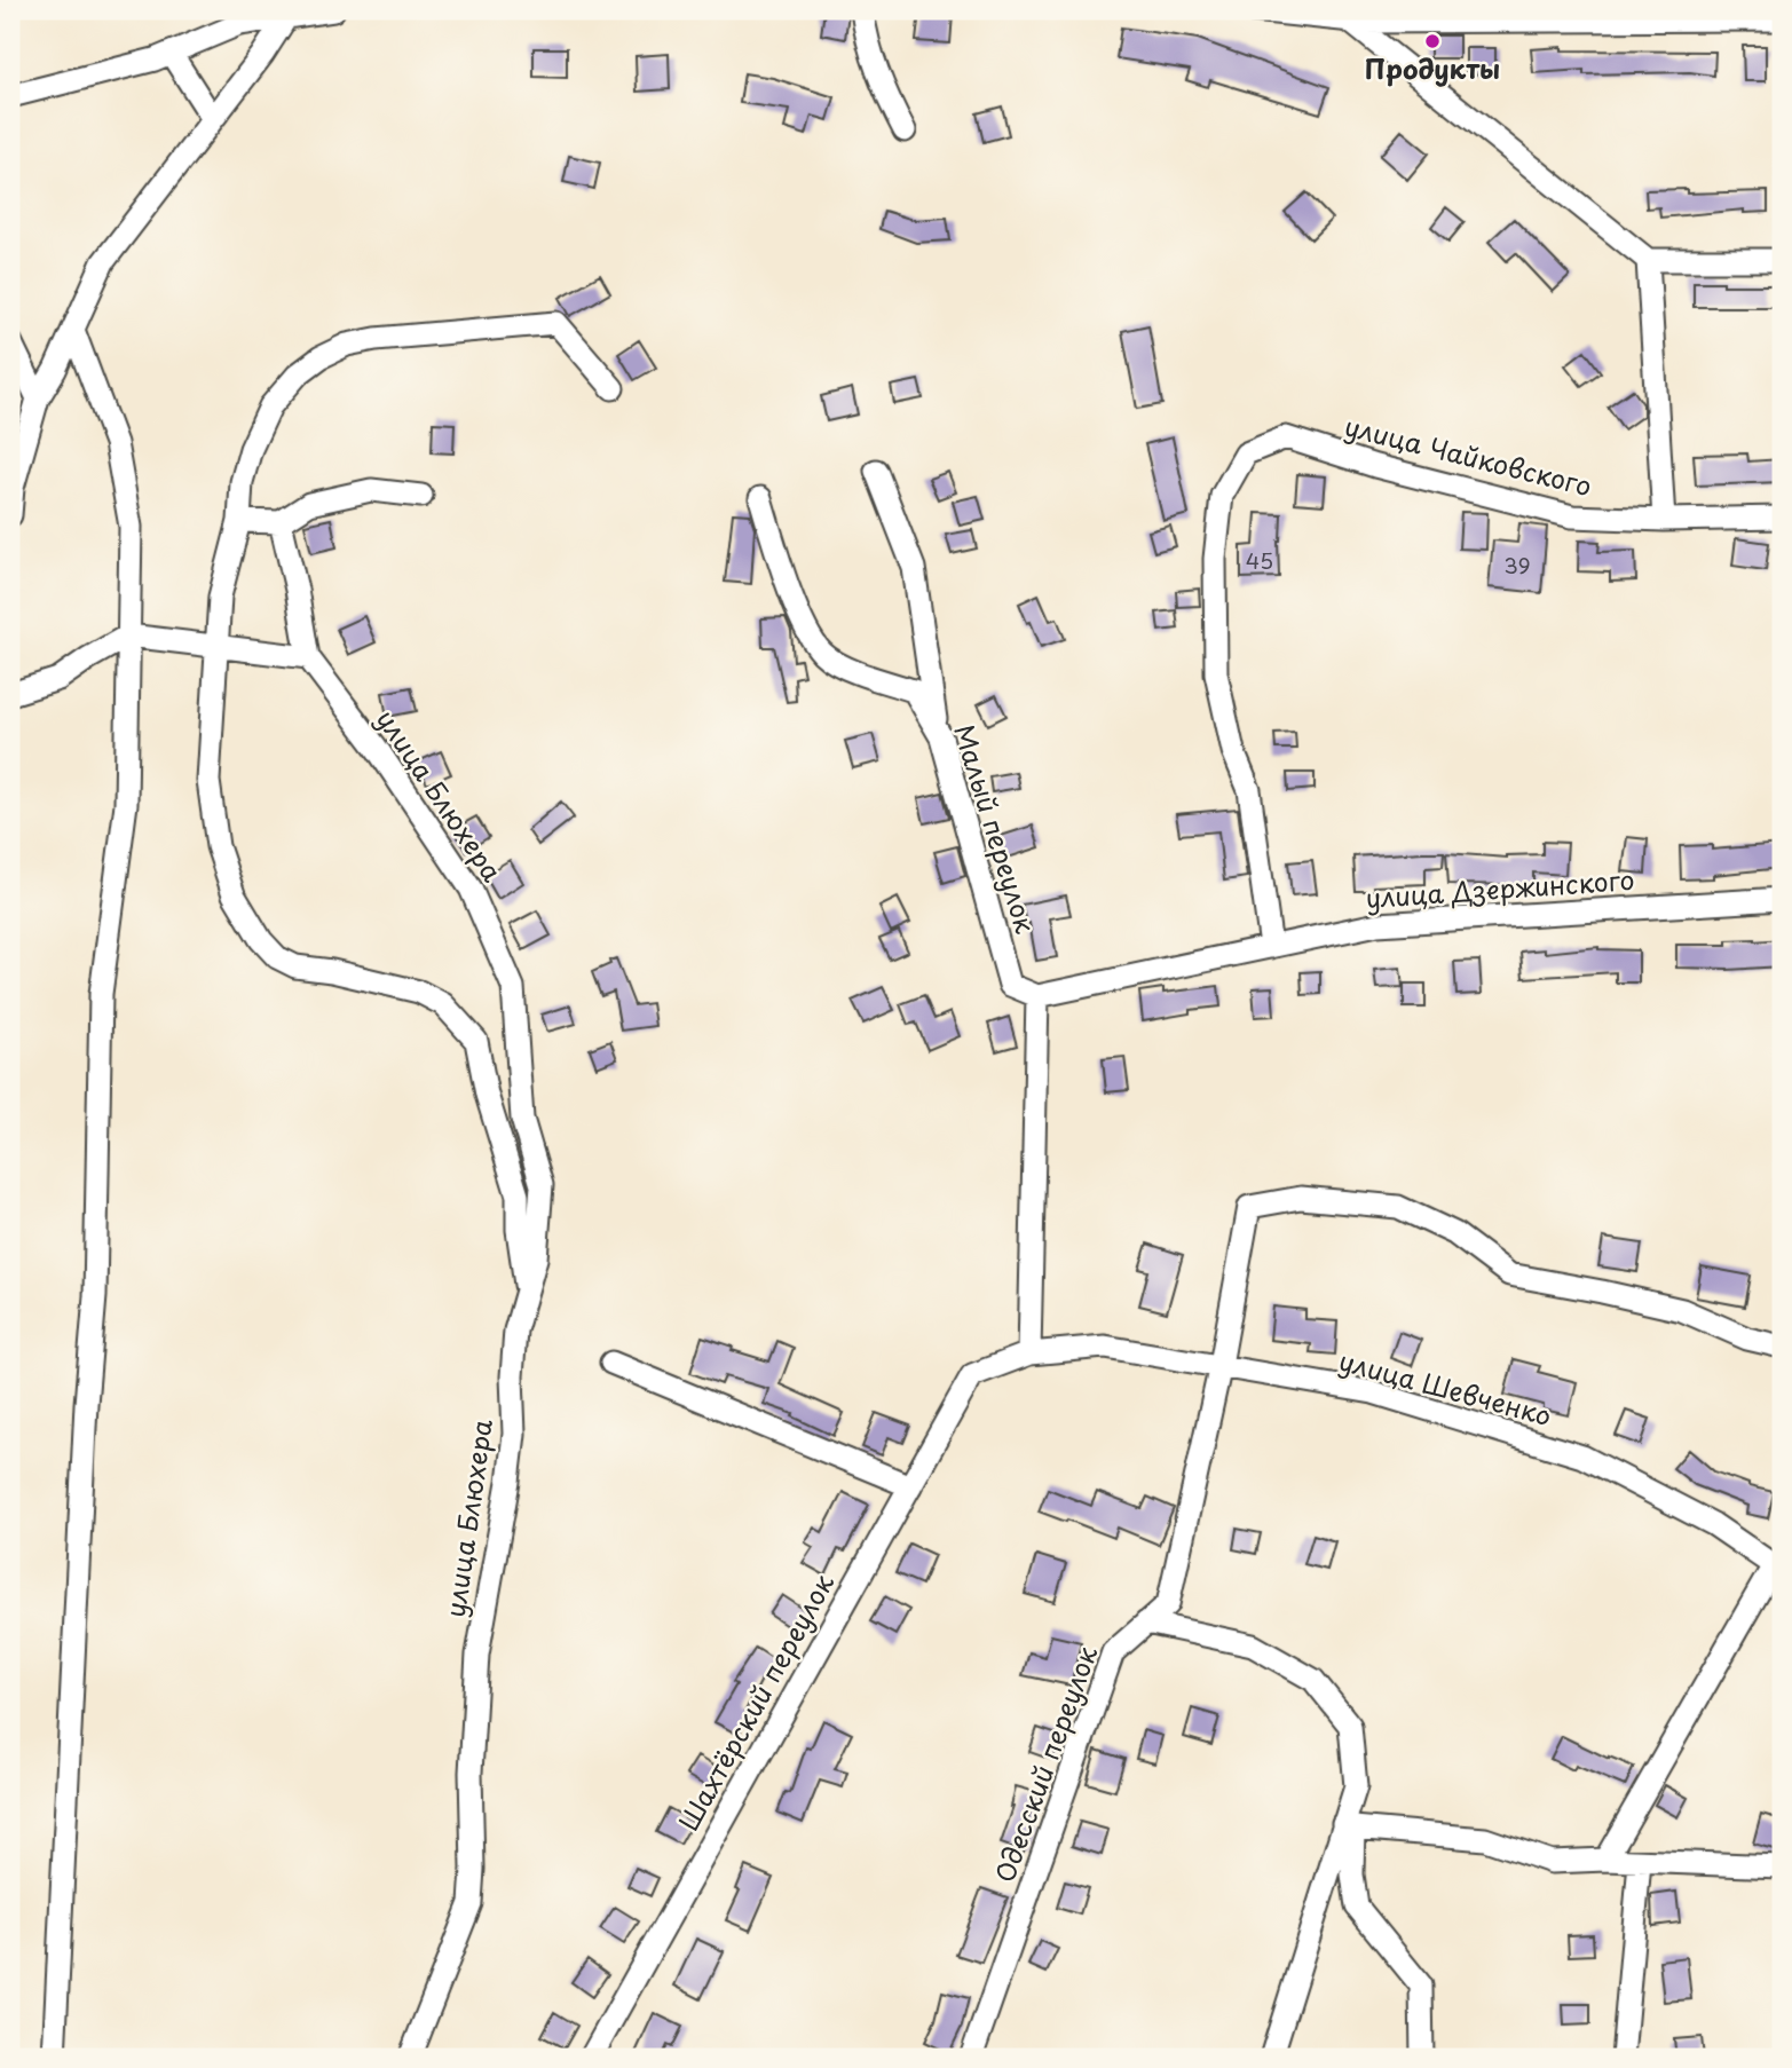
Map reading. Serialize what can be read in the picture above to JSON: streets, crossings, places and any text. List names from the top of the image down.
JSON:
{
  "streets": {
    "street": [
      "улица Чайковского",
      "улица Блюхера",
      "Малый переулок",
      "улица Дзержинского",
      "улица Шевченко",
      "Шахтёрский переулок",
      "Одесский переулок"
    ]
  },
  "crossings": [
    ["улица Чайковского", "улица Дзержинского"],
    ["Малый переулок", "улица Дзержинского"],
    ["улица Шевченко", "Шахтёрский переулок"],
    ["улица Шевченко", "Одесский переулок"]
  ],
  "places": ["Продукты"],
  "house_numbers": ["45", "39"]
}
